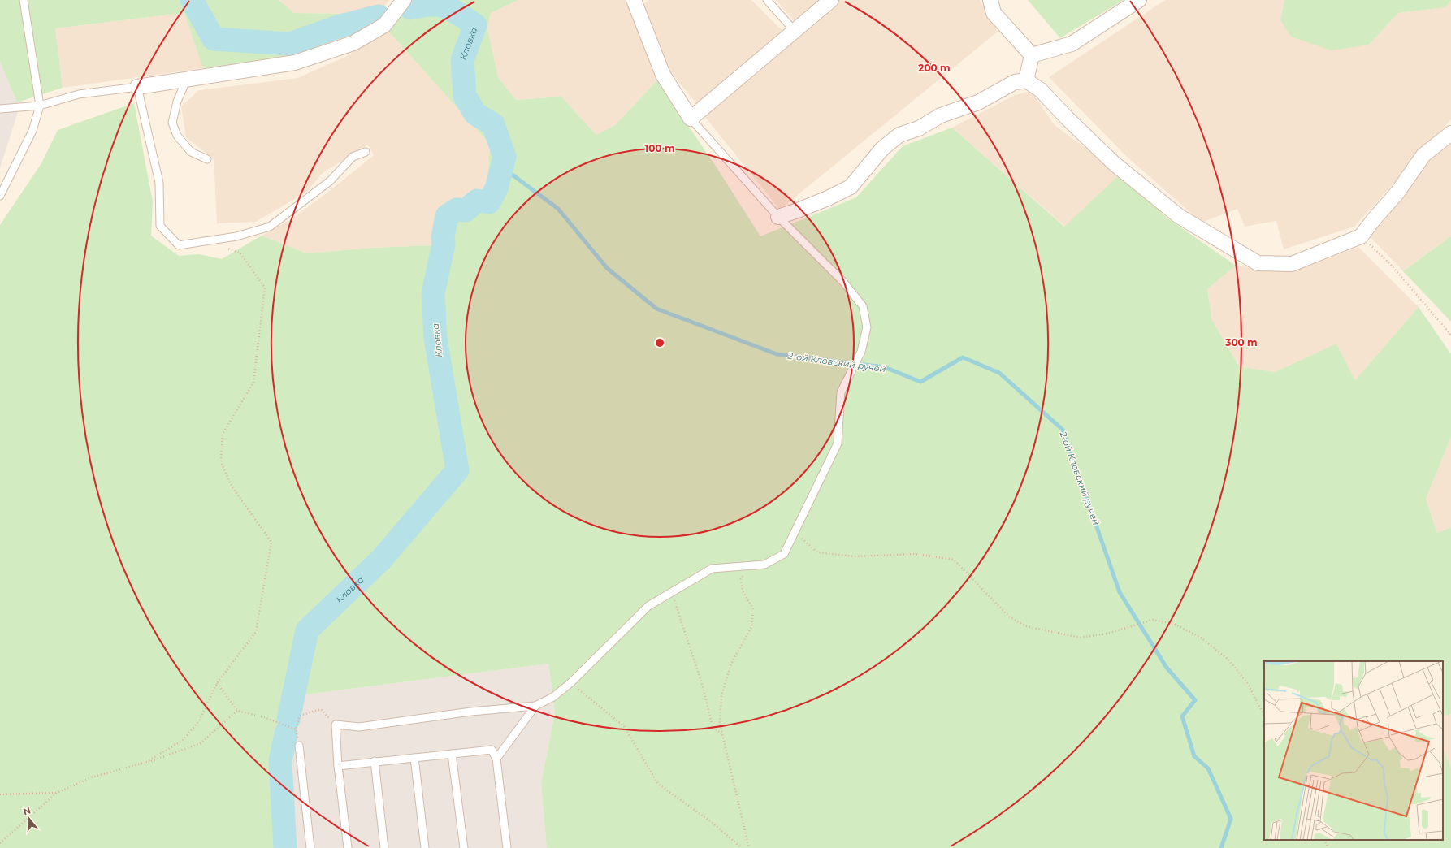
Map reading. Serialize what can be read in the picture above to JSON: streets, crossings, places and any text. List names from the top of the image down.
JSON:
{
  "water": ["Кловка", "2-ой Кловский ручей"],
  "north": "top",
  "rings": ["200 m", "100 m", "300 m"]
}
